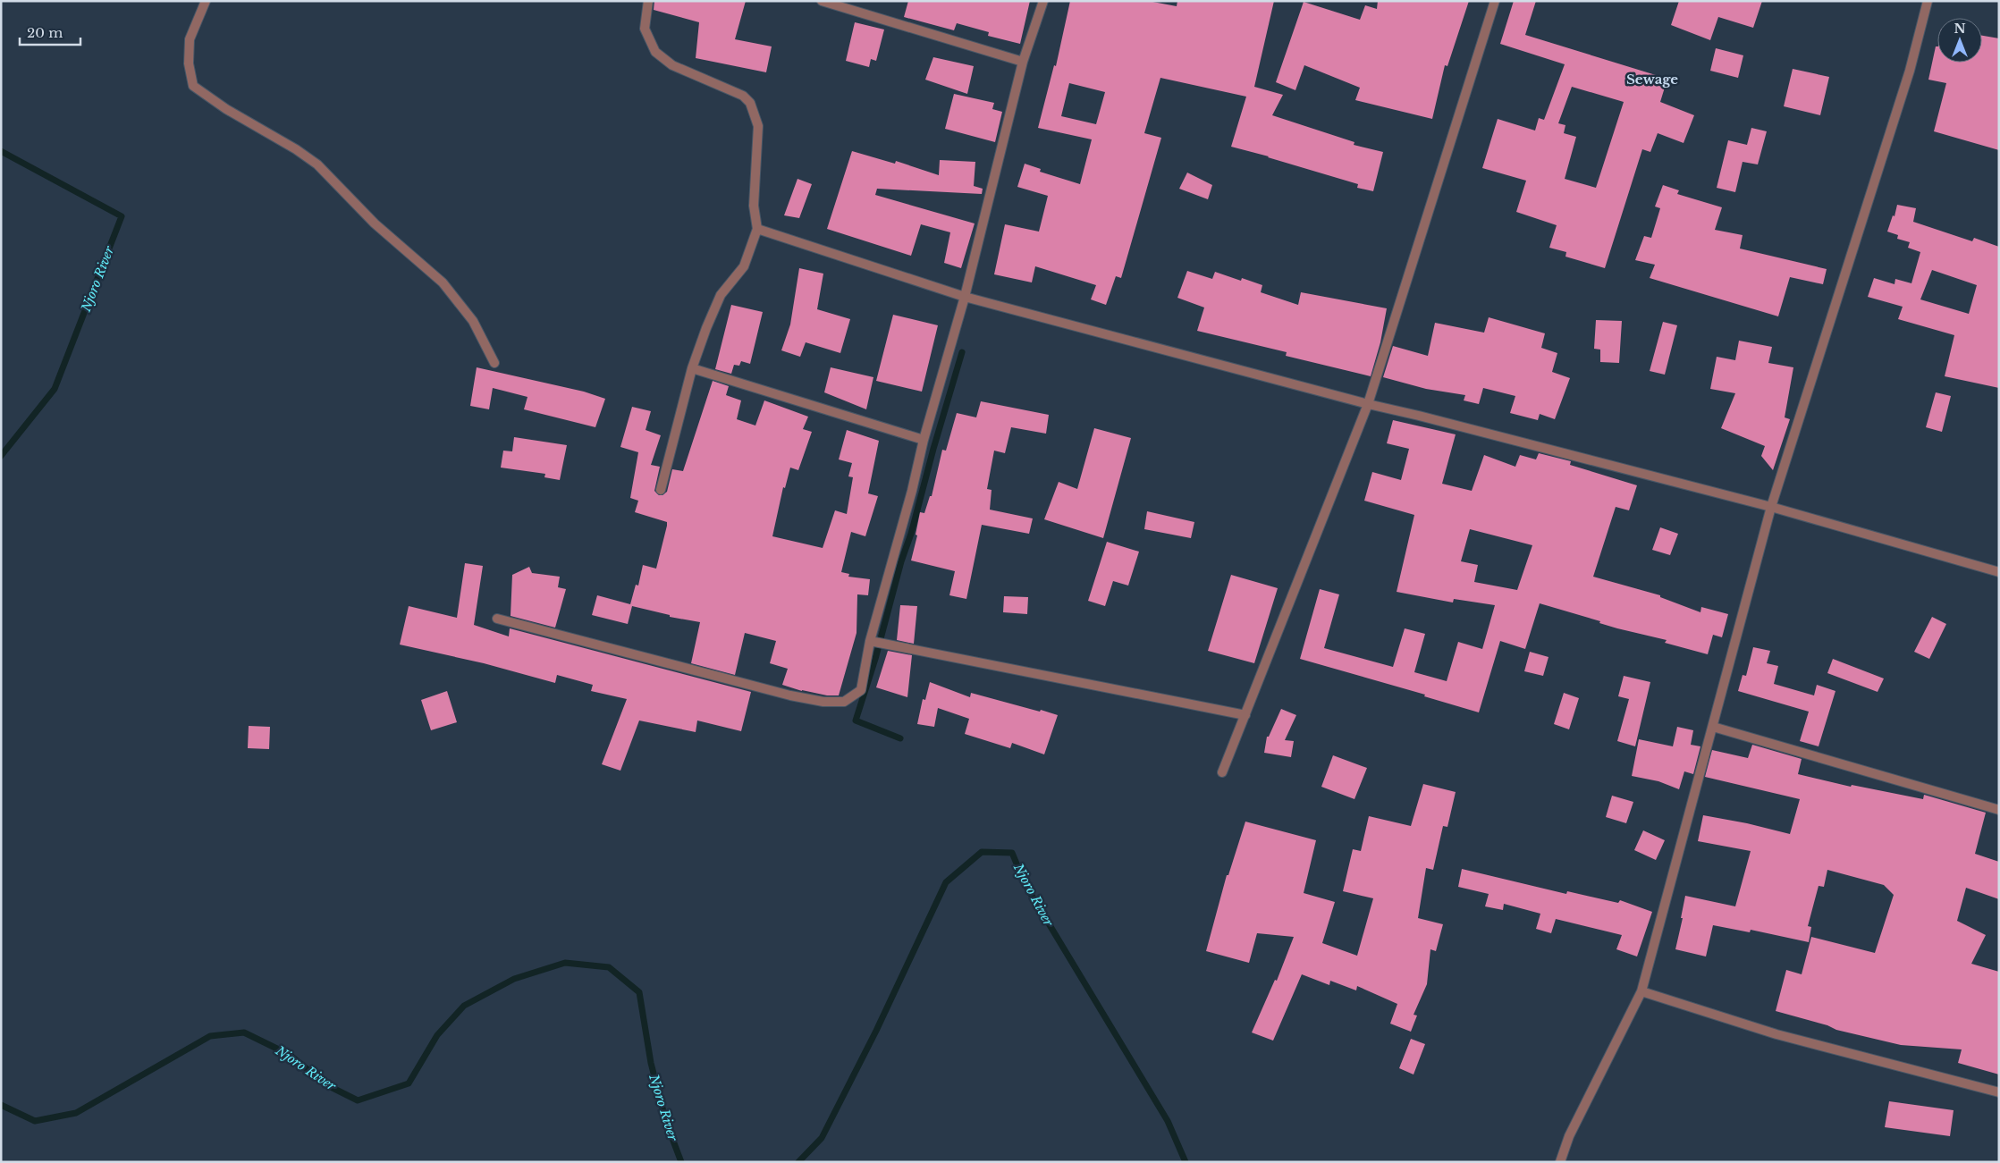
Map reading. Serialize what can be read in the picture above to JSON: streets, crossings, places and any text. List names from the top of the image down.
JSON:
{
  "districts": ["Sewage"],
  "water": ["Njoro River"],
  "scale_bar": "20 m",
  "north": "top"
}
